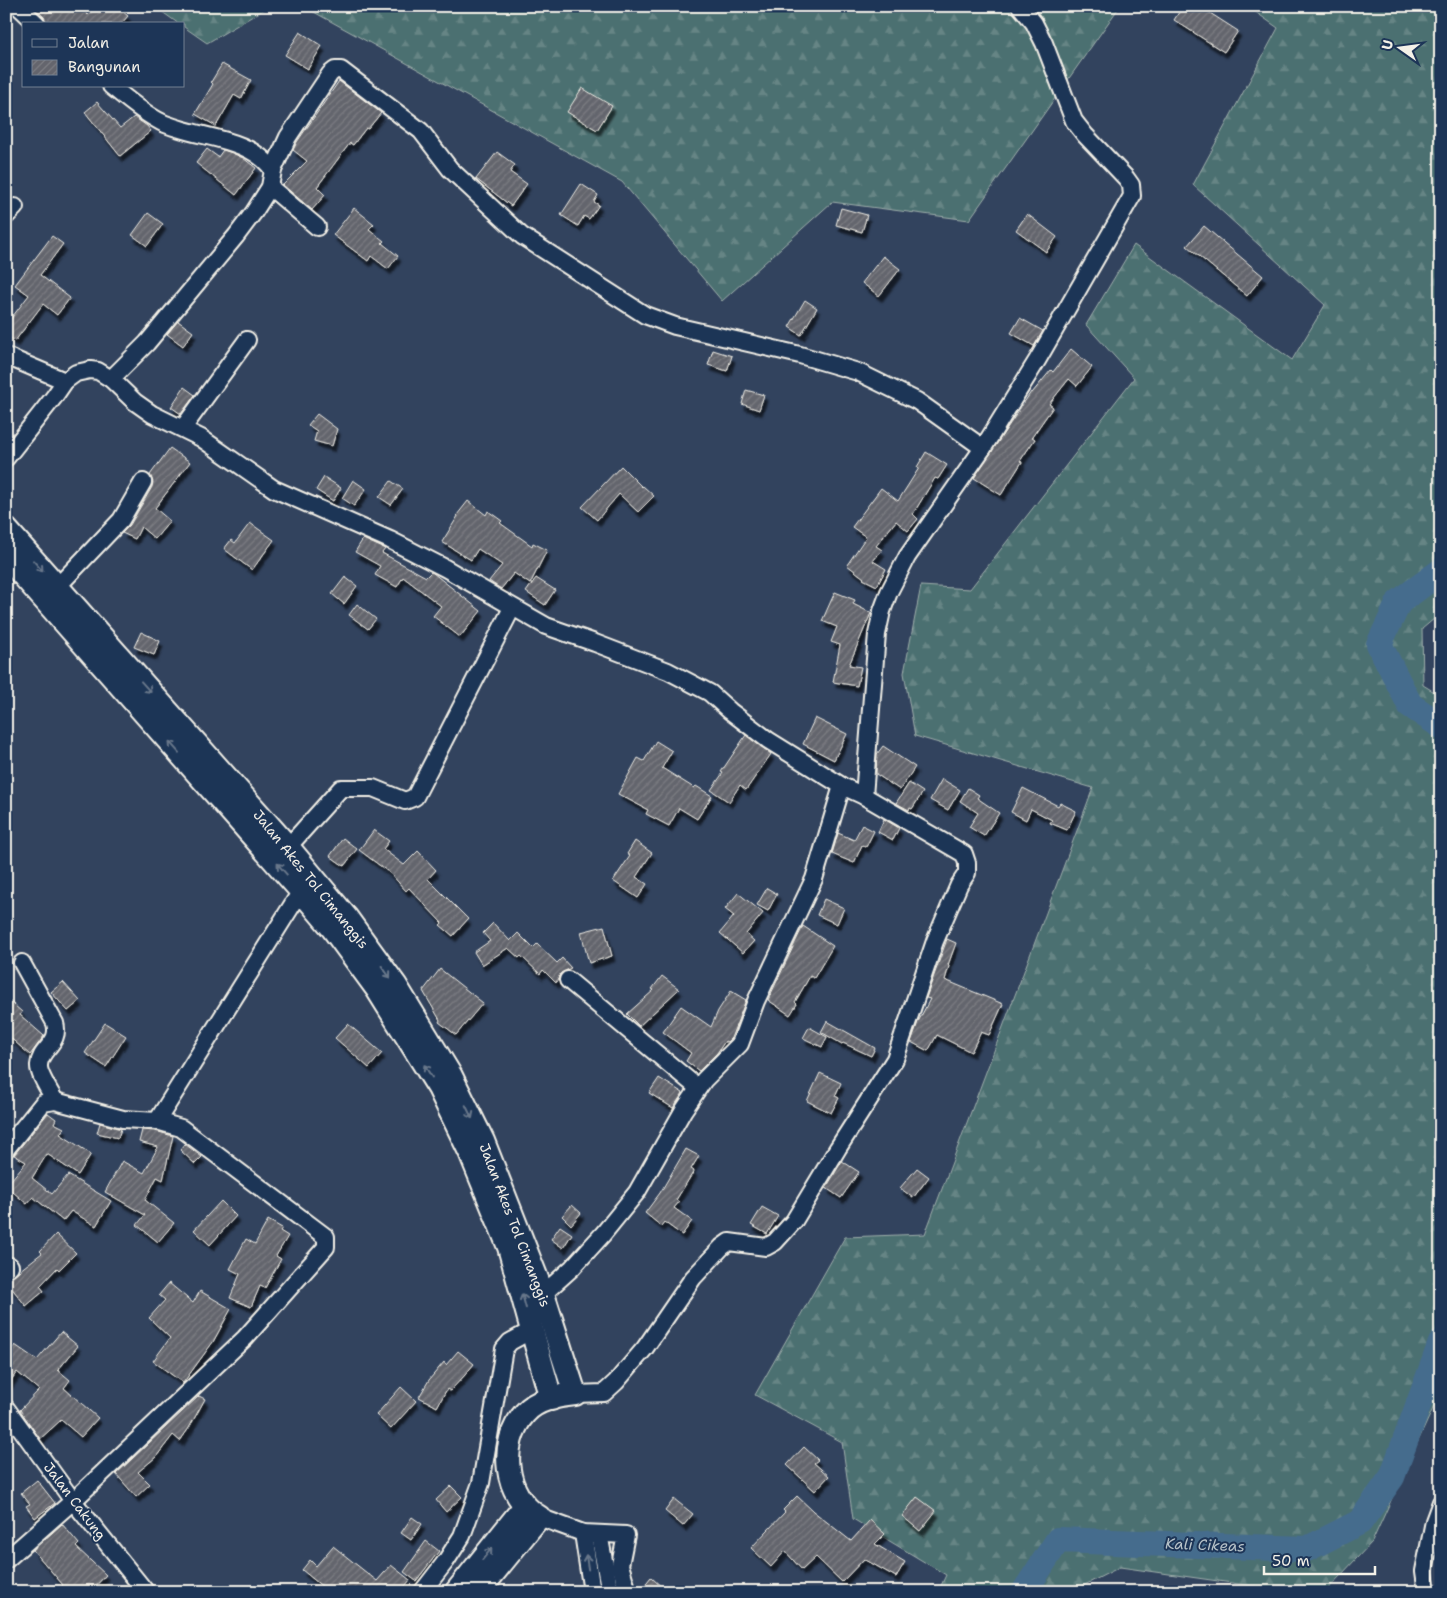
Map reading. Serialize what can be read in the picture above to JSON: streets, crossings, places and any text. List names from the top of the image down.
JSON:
{
  "streets": {
    "main road": ["Jalan Akes Tol Cimanggis"],
    "street": ["Jalan Cakung"]
  },
  "water": ["Kali Cikeas"],
  "legend": ["Jalan", "Bangunan"],
  "scale_bar": "50 m",
  "north": "left"
}
